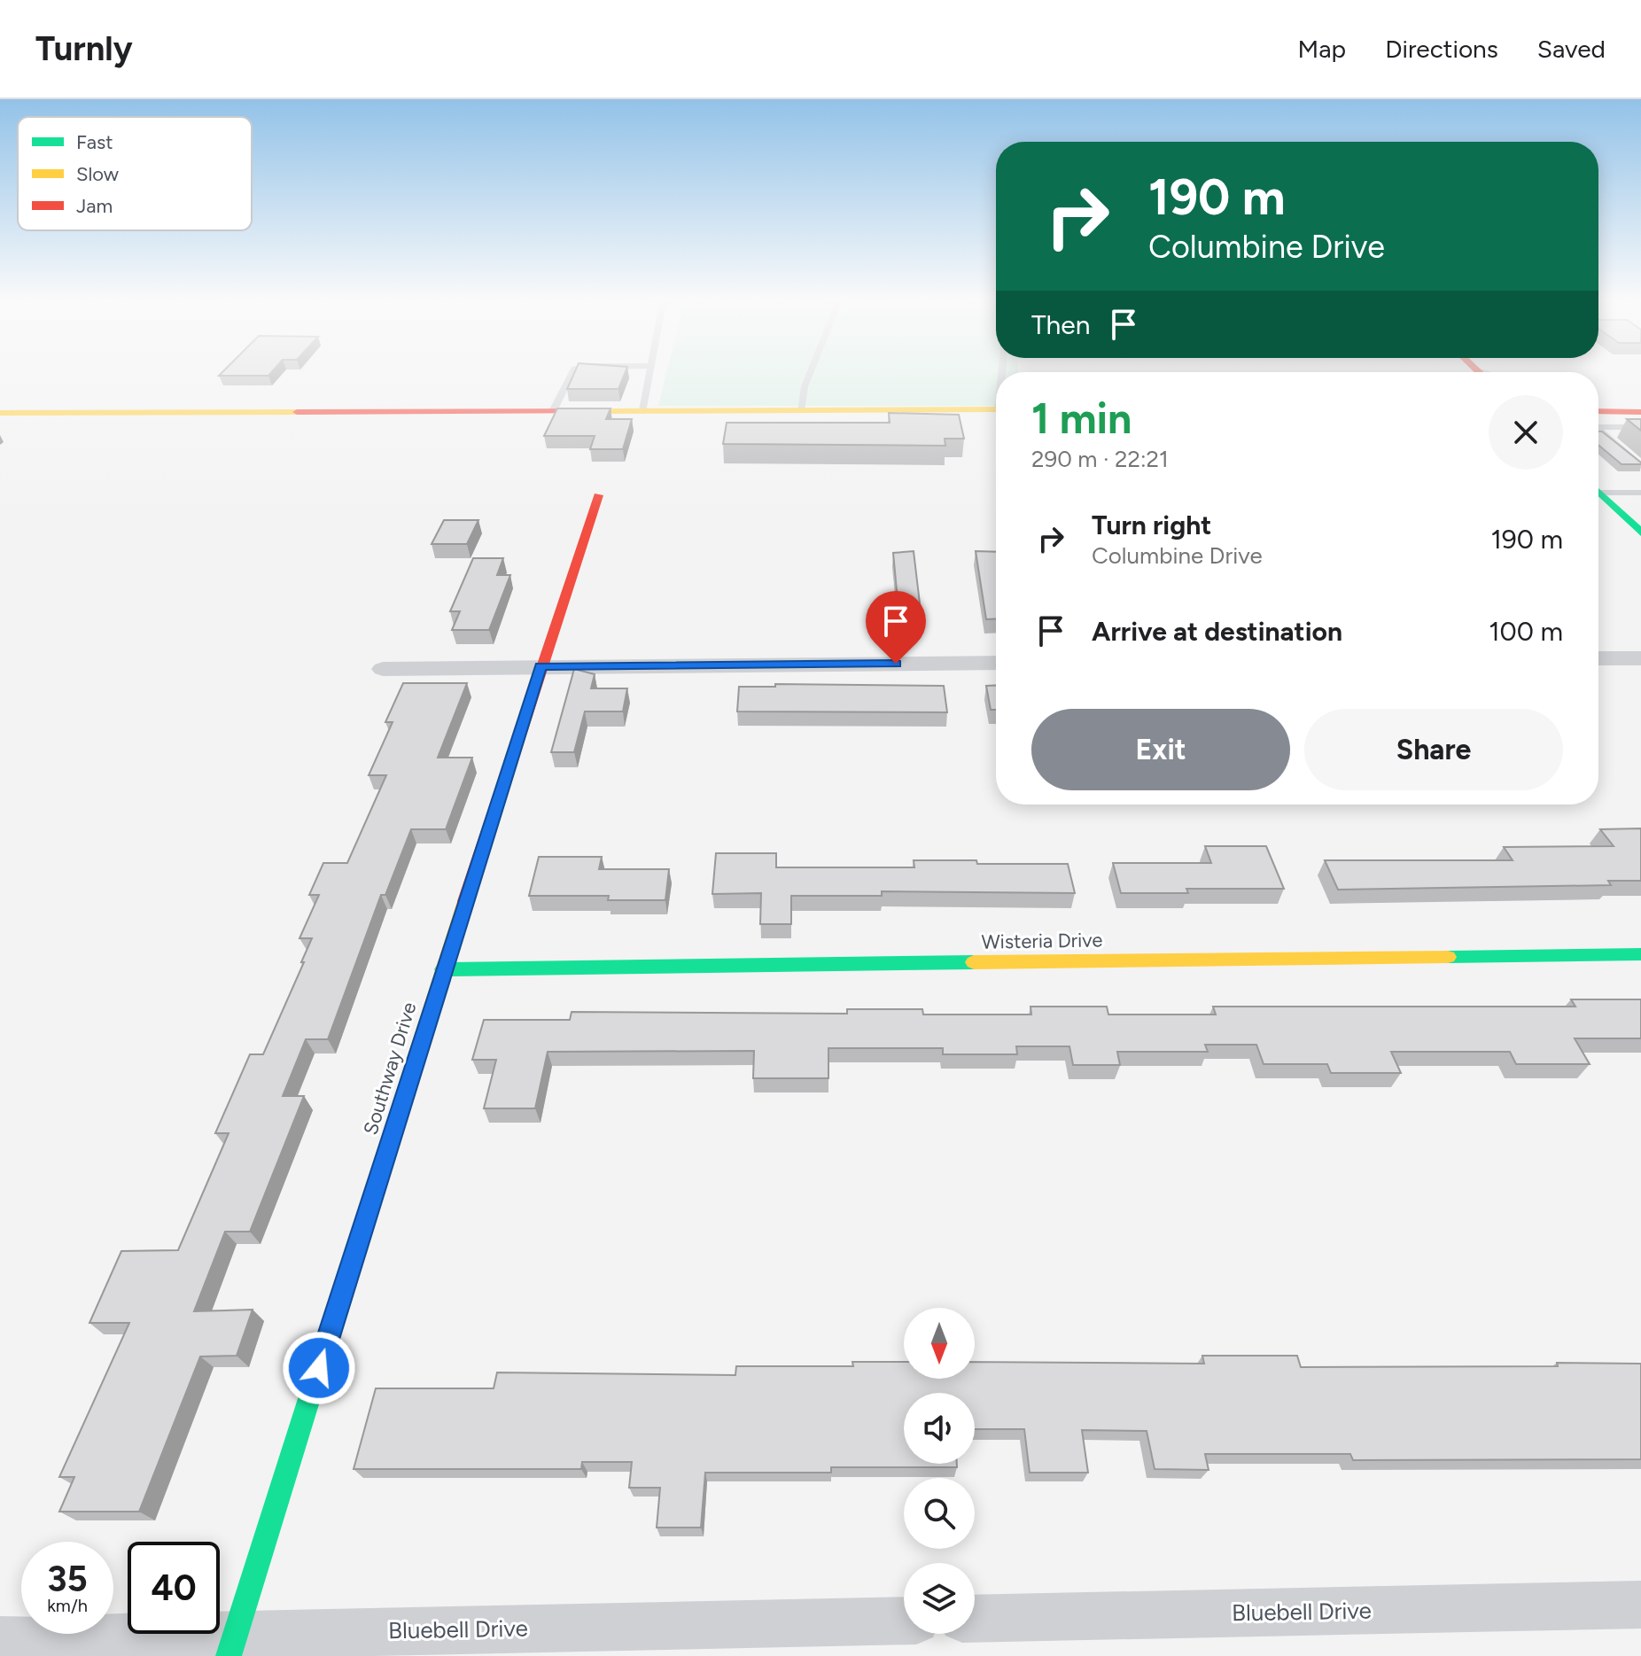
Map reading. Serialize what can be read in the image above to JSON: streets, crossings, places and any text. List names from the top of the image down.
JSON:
{
  "streets": {
    "street": ["Wisteria Drive", "Southway Drive", "Bluebell Drive"]
  },
  "crossings": [
    ["Wisteria Drive", "Southway Drive"],
    ["Southway Drive", "Bluebell Drive"]
  ],
  "legend": ["Fast", "Slow", "Jam"],
  "north": "bottom",
  "page": {
    "header": "Turnly",
    "nav": ["Map", "Directions", "Saved"],
    "turn": ["190 m", "Columbine Drive"],
    "then": "Then",
    "heading": ["1 min", "290 m · 22:21"],
    "list": [
      {
        "name": "Turn right",
        "note": "Columbine Drive",
        "value": "190 m"
      },
      {
        "name": "Arrive at destination",
        "value": "100 m"
      }
    ],
    "buttons": ["Exit", "Share"],
    "speed": "35 km/h",
    "limit": "40"
  }
}
